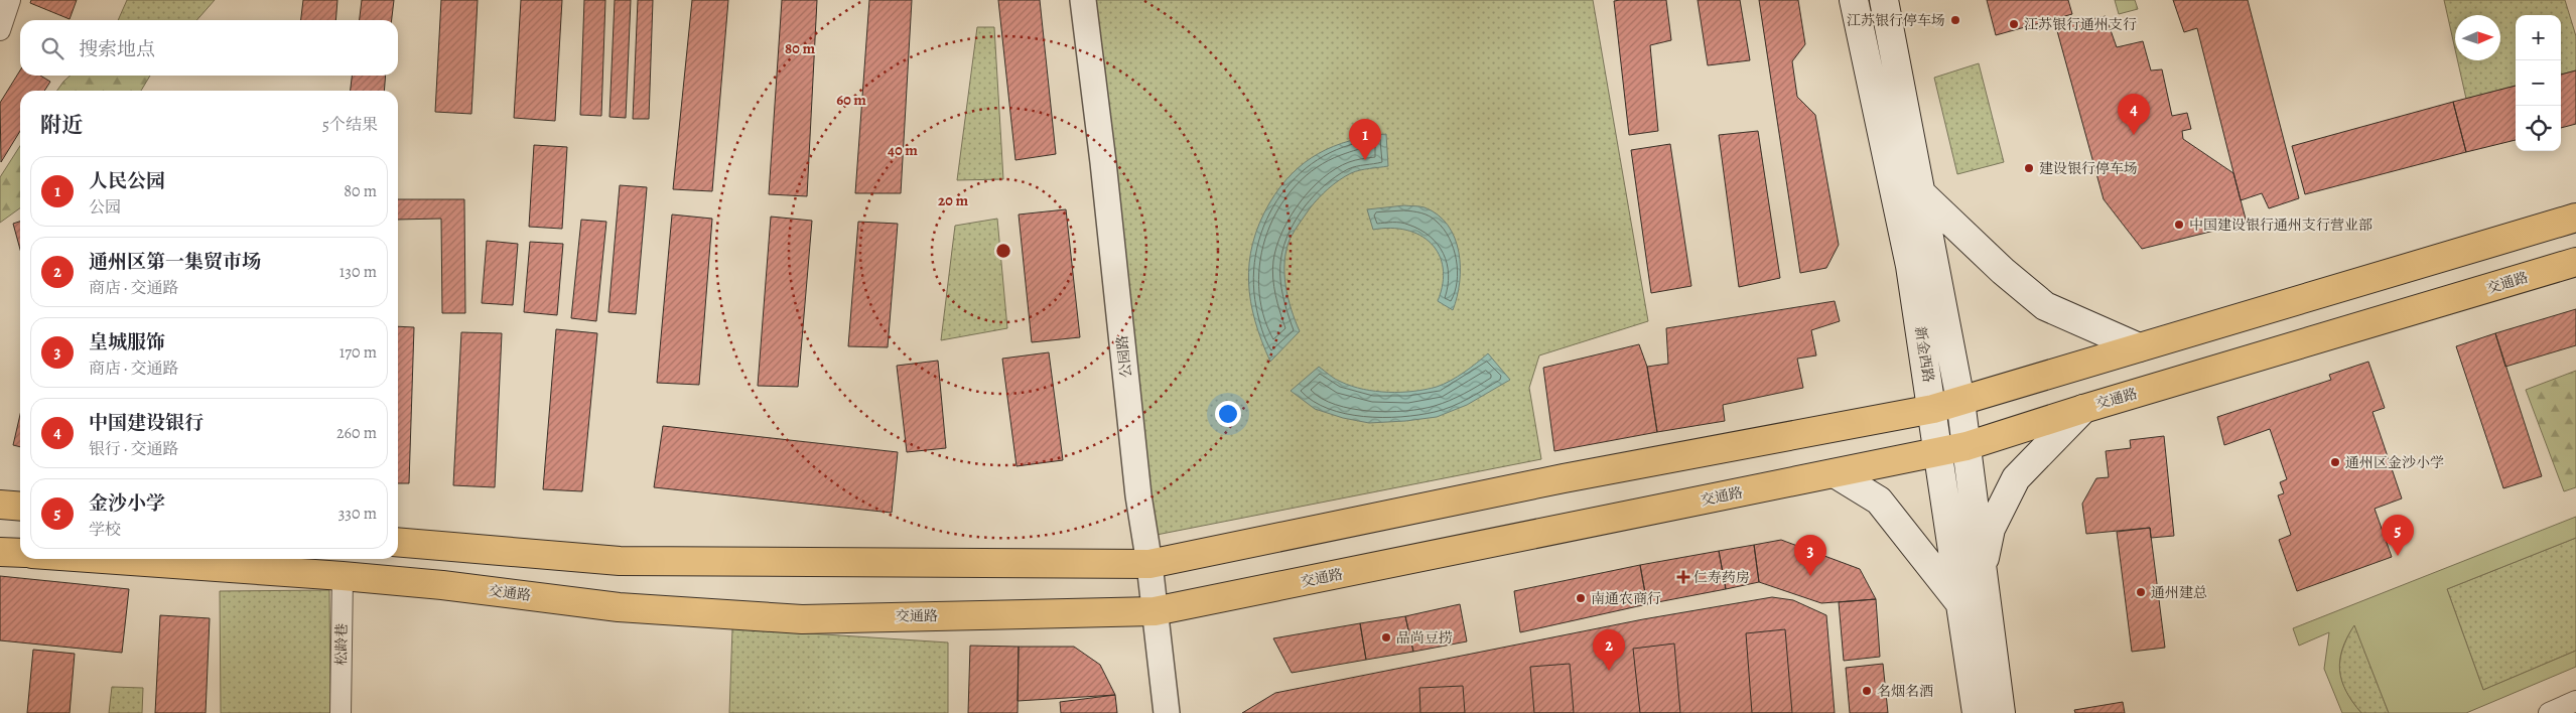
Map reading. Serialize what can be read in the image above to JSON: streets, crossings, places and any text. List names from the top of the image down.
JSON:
{
  "streets": {
    "main road": ["交通路", "新金西路"],
    "street": ["公园路", "松龄巷"]
  },
  "crossings": [
    ["交通路", "新金西路"],
    ["交通路", "公园路"],
    ["交通路", "松龄巷"]
  ],
  "places": {
    "other": [
      "江苏银行停车场",
      "江苏银行通州支行",
      "建设银行停车场",
      "中国建设银行通州支行营业部",
      "通州区金沙小学",
      "通州建总",
      "南通农商行",
      "品尚豆捞",
      "名烟名酒"
    ],
    "health": ["仁寿药房"]
  },
  "north": "right",
  "page": {
    "map_buttons": ["+", "−"],
    "search": "搜索地点",
    "heading": ["附近", "5个结果"],
    "pins": [
      "4",
      "1",
      "5",
      "3",
      "2"
    ],
    "list": [
      {
        "mark": "1",
        "name": "人民公园",
        "note": "公园",
        "value": "80 m"
      },
      {
        "mark": "2",
        "name": "通州区第一集贸市场",
        "note": "商店 · 交通路",
        "value": "130 m"
      },
      {
        "mark": "3",
        "name": "皇城服饰",
        "note": "商店 · 交通路",
        "value": "170 m"
      },
      {
        "mark": "4",
        "name": "中国建设银行",
        "note": "银行 · 交通路",
        "value": "260 m"
      },
      {
        "mark": "5",
        "name": "金沙小学",
        "note": "学校",
        "value": "330 m"
      }
    ]
  },
  "rings": [
    "80 m",
    "60 m",
    "40 m",
    "20 m"
  ]
}
